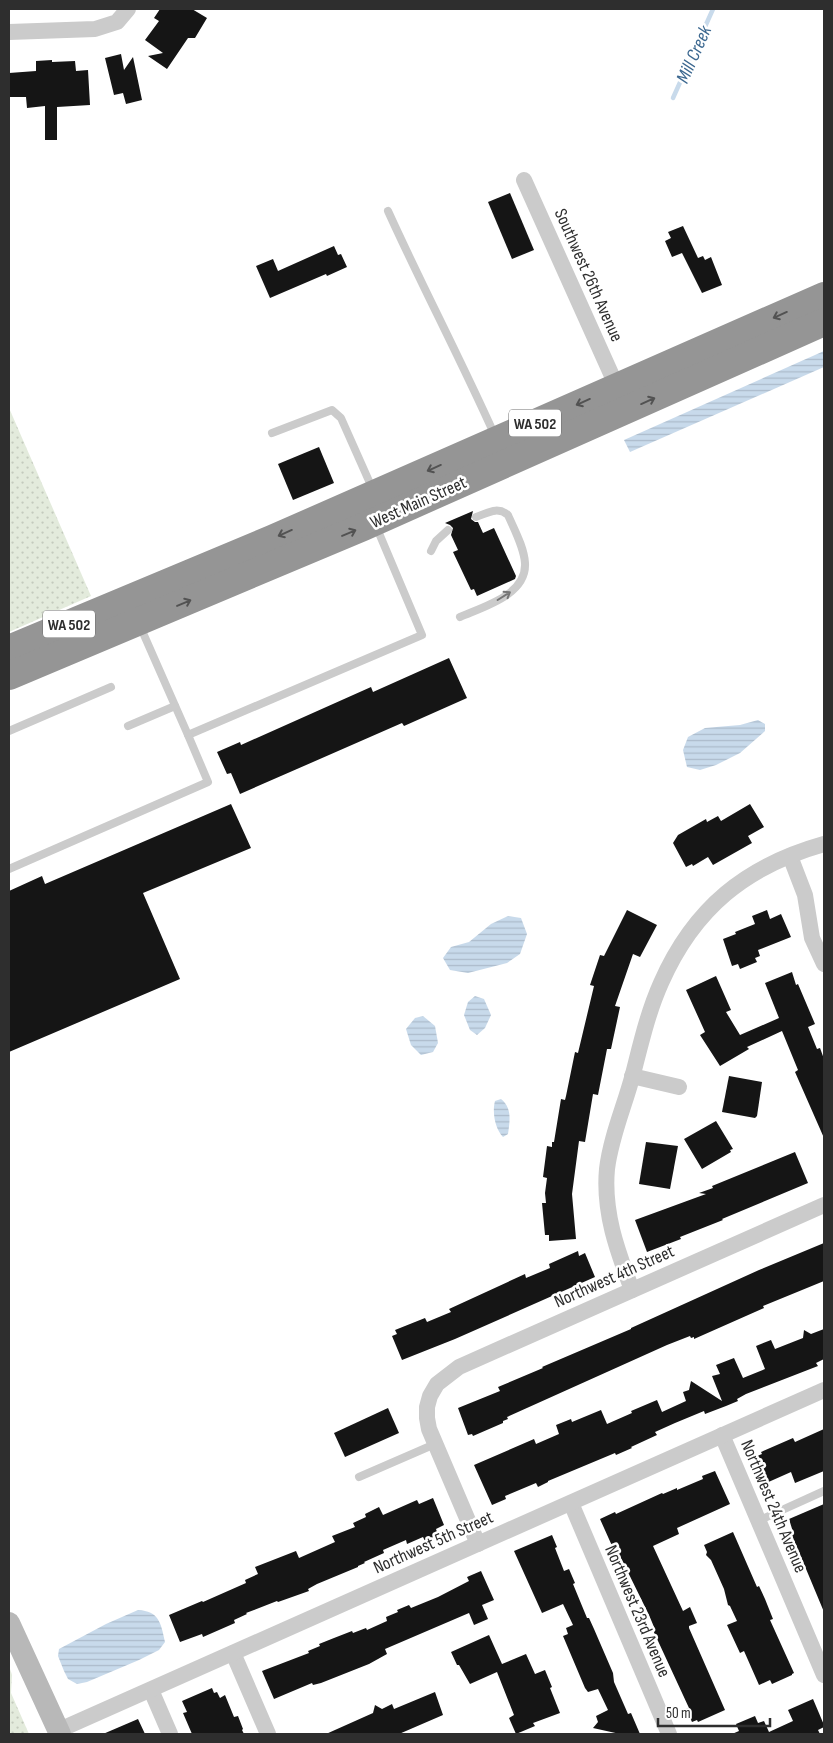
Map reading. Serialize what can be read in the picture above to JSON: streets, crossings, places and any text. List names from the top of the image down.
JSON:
{
  "streets": {
    "highway": ["WA 502", "West Main Street"],
    "street": [
      "Southwest 26th Avenue",
      "Northwest 4th Street",
      "Northwest 24th Avenue",
      "Northwest 5th Street",
      "Northwest 23rd Avenue"
    ]
  },
  "crossings": [
    ["Southwest 26th Avenue", "West Main Street"],
    ["Northwest 24th Avenue", "Northwest 5th Street"],
    ["Northwest 5th Street", "Northwest 23rd Avenue"]
  ],
  "water": ["Mill Creek"],
  "scale_bar": "50 m"
}
